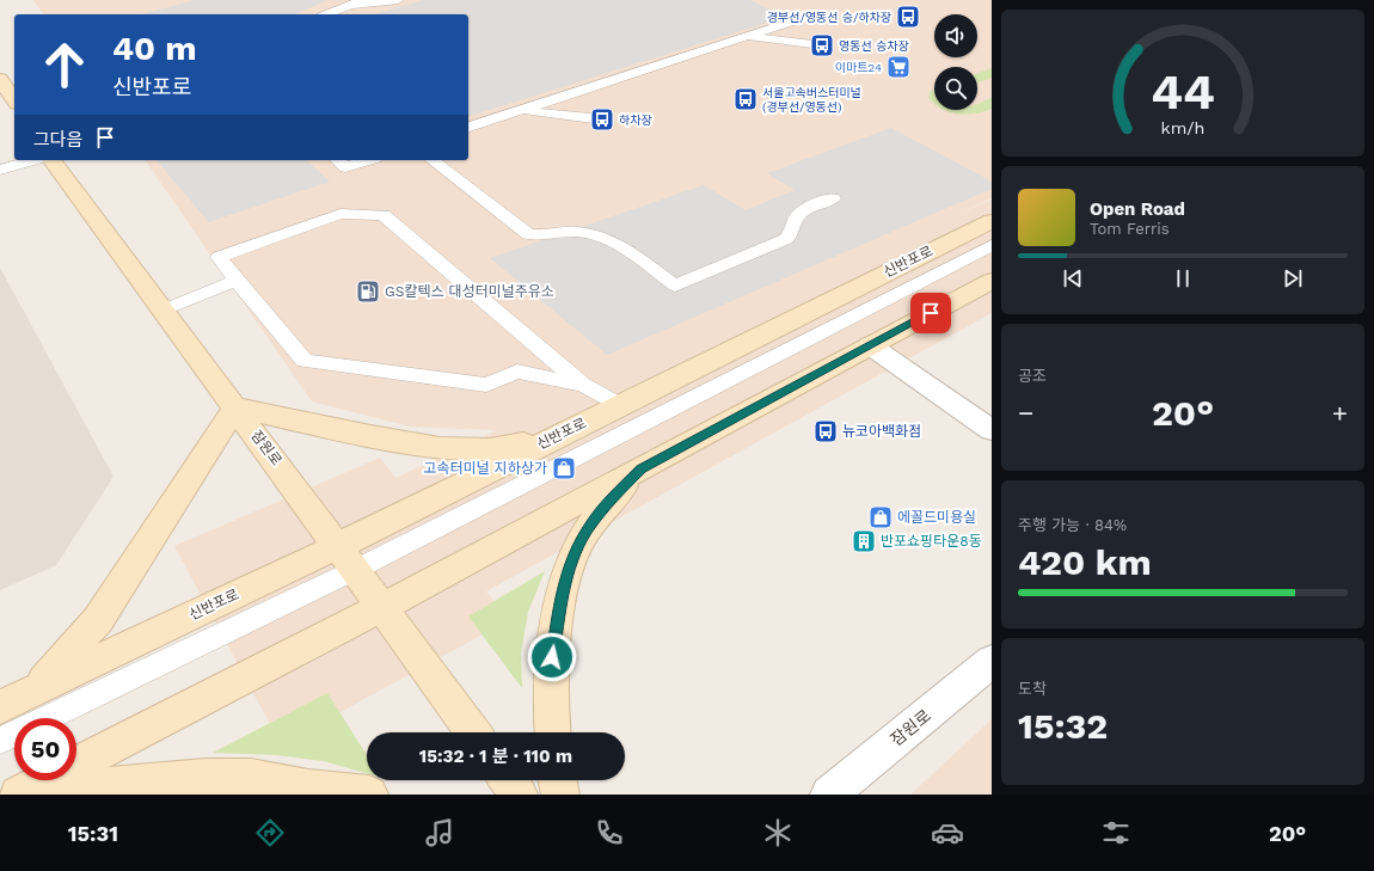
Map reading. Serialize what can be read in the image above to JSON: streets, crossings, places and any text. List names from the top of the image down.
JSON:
{
  "streets": {
    "main road": ["신반포로", "잠원로"]
  },
  "crossings": [
    ["신반포로", "잠원로"]
  ],
  "places": {
    "bus stop": [
      "경부선/영동선 승/하차장",
      "영동선 승차장",
      "서울고속버스터미널 (경부선/영동선)",
      "하차장",
      "뉴코아백화점"
    ],
    "supermarket": ["이마트24"],
    "fuel station": ["GS칼텍스 대성터미널주유소"],
    "shop": ["고속터미널 지하상가", "에꼴드미용실"],
    "building": ["반포쇼핑타운8동"]
  },
  "page": {
    "turn": ["40 m", "신반포로"],
    "then": "그다음",
    "song": ["Open Road", "Tom Ferris"],
    "tile": [
      "공조",
      ["주행 가능 · 84%", "420 km"],
      ["도착", "15:32"]
    ],
    "heat": ["−", "20°", "+"],
    "limit": "50",
    "trip": "15:32 · 1 분 · 110 m",
    "tabs": ["15:31", "20°"],
    "gauge": ["44", "km/h"]
  }
}
